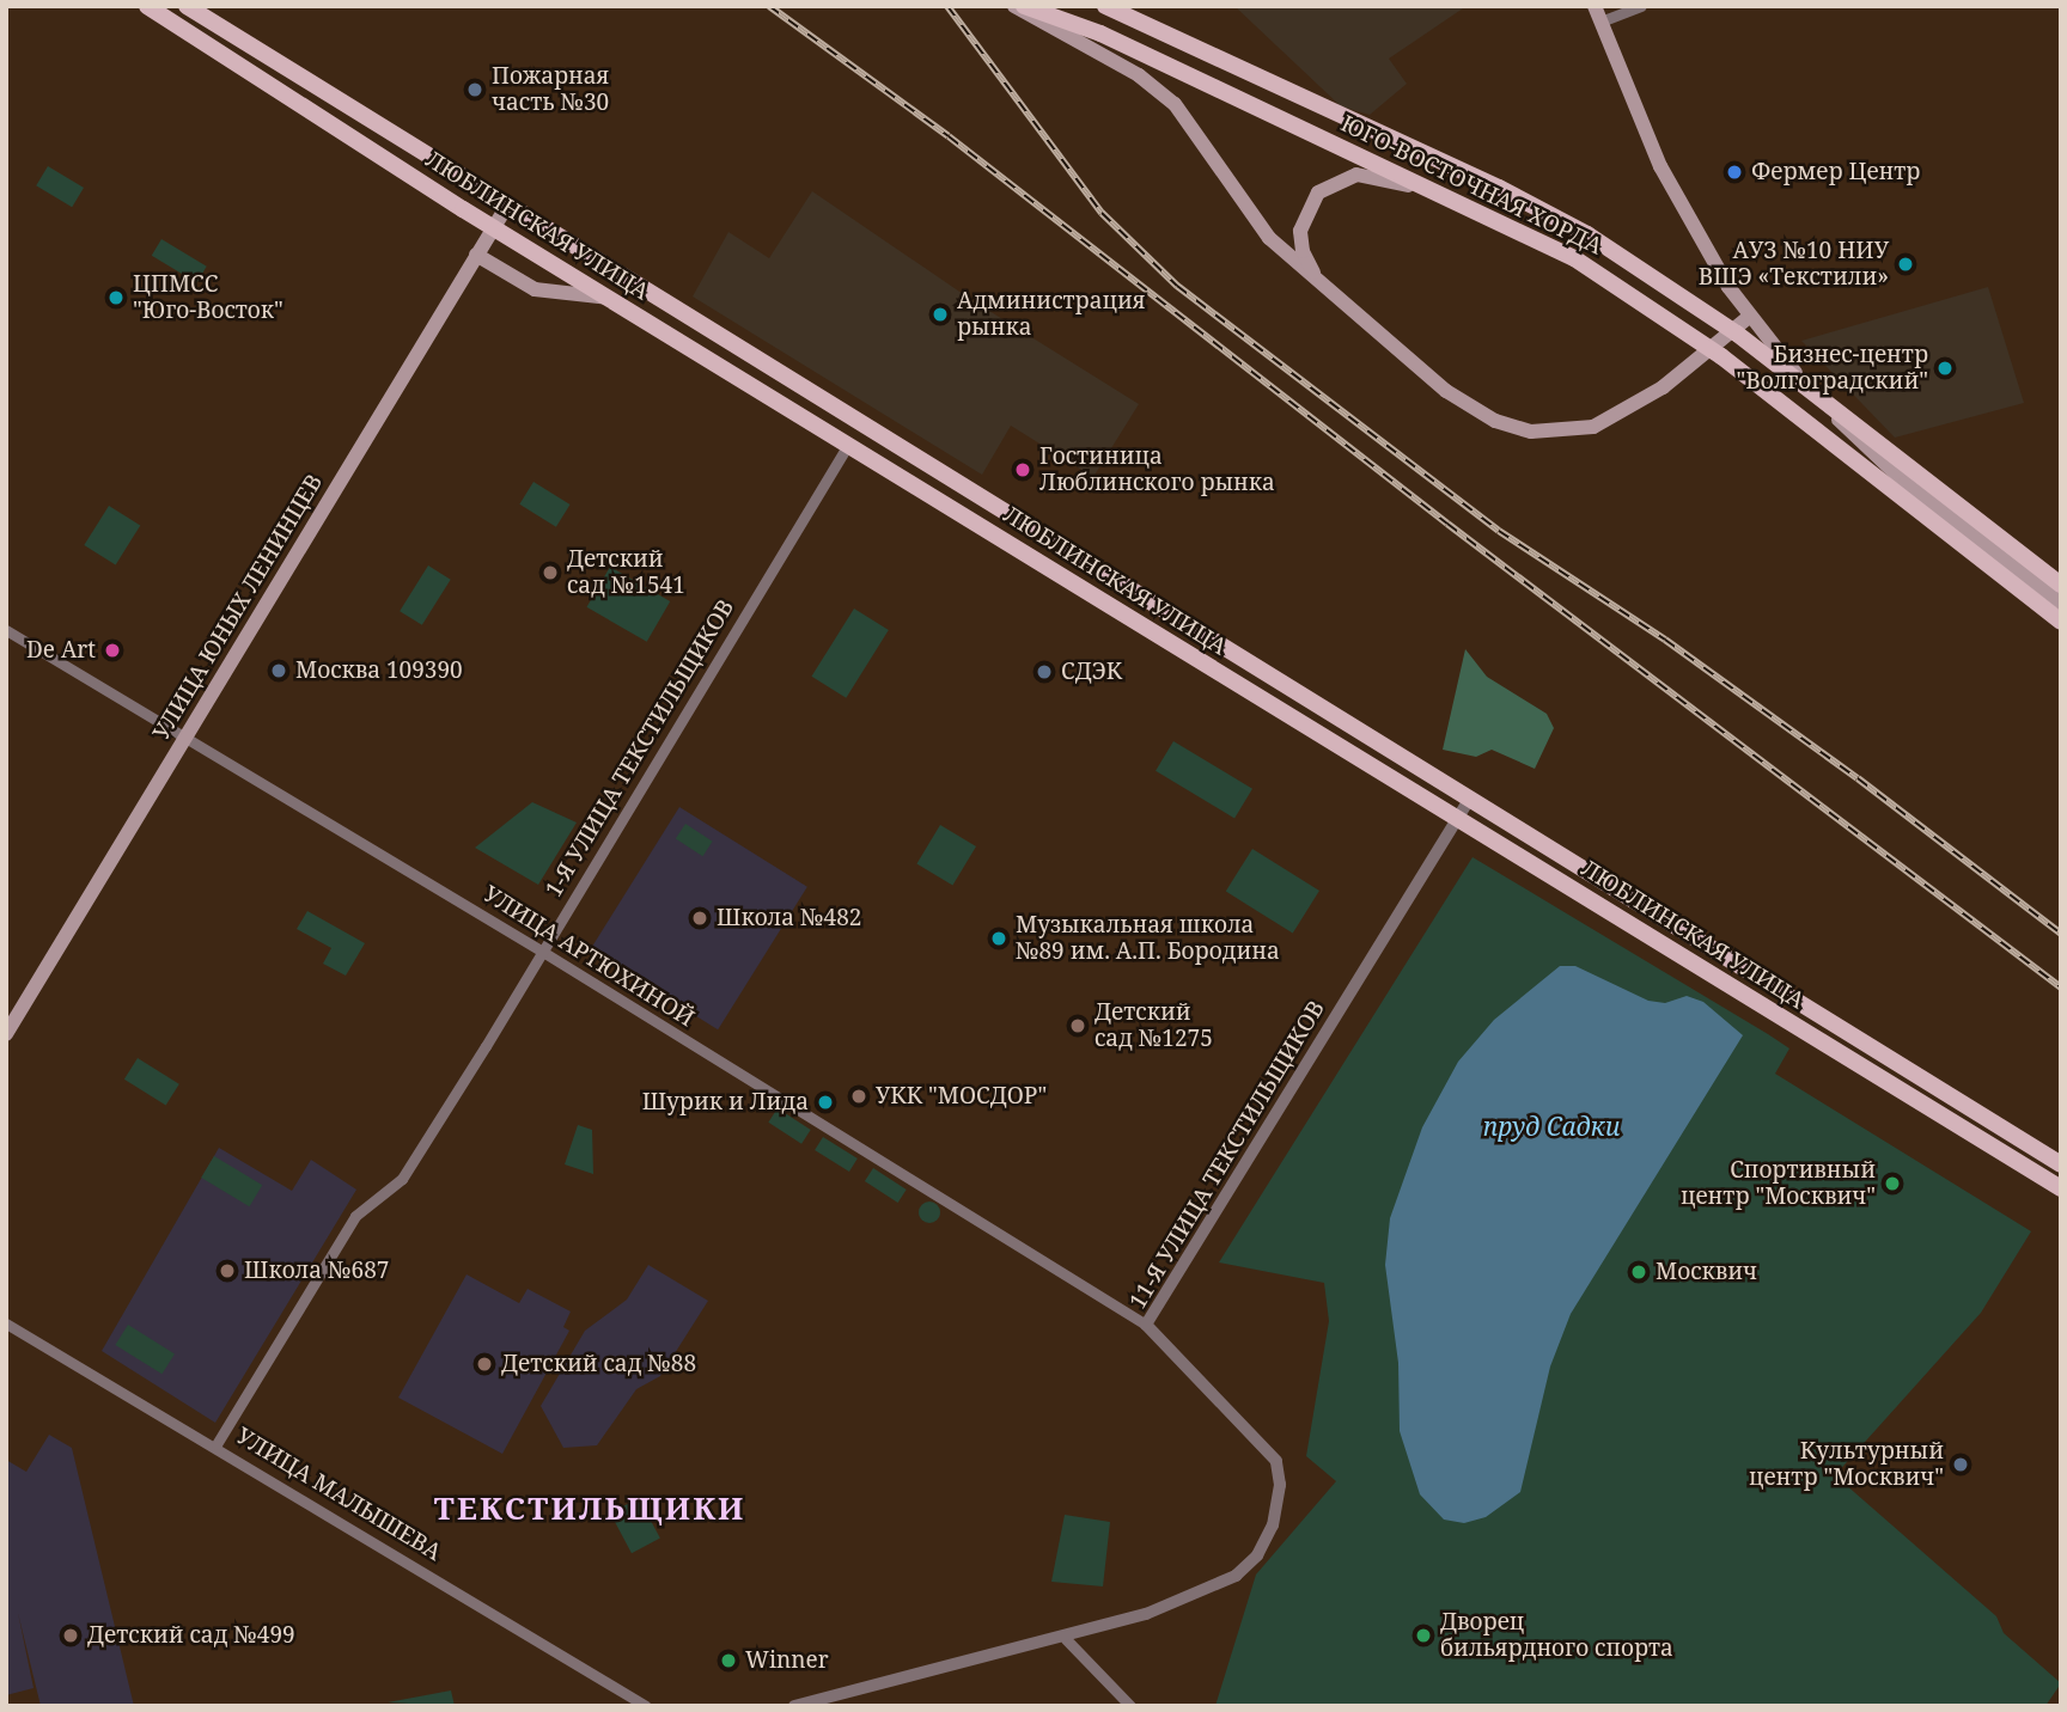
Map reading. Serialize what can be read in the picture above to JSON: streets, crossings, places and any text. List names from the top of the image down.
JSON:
{
  "streets": {
    "main road": ["ЮГО-ВОСТОЧНАЯ ХОРДА", "ЛЮБЛИНСКАЯ УЛИЦА", "УЛИЦА ЮНЫХ ЛЕНИНЦЕВ"],
    "street": [
      "1-Я УЛИЦА ТЕКСТИЛЬЩИКОВ",
      "УЛИЦА АРТЮХИНОЙ",
      "11-Я УЛИЦА ТЕКСТИЛЬЩИКОВ",
      "УЛИЦА МАЛЫШЕВА"
    ]
  },
  "crossings": [
    ["ЛЮБЛИНСКАЯ УЛИЦА", "УЛИЦА ЮНЫХ ЛЕНИНЦЕВ"],
    ["ЛЮБЛИНСКАЯ УЛИЦА", "1-Я УЛИЦА ТЕКСТИЛЬЩИКОВ"],
    ["ЛЮБЛИНСКАЯ УЛИЦА", "11-Я УЛИЦА ТЕКСТИЛЬЩИКОВ"],
    ["УЛИЦА ЮНЫХ ЛЕНИНЦЕВ", "УЛИЦА АРТЮХИНОЙ"],
    ["1-Я УЛИЦА ТЕКСТИЛЬЩИКОВ", "УЛИЦА АРТЮХИНОЙ"],
    ["1-Я УЛИЦА ТЕКСТИЛЬЩИКОВ", "УЛИЦА МАЛЫШЕВА"],
    ["УЛИЦА АРТЮХИНОЙ", "11-Я УЛИЦА ТЕКСТИЛЬЩИКОВ"]
  ],
  "districts": ["ТЕКСТИЛЬЩИКИ"],
  "water": ["пруд Садки"],
  "places": [
    "Пожарная часть №30",
    "Фермер Центр",
    "АУЗ №10 НИУ ВШЭ «Текстили»",
    "ЦПМСС \"Юго-Восток\"",
    "Администрация рынка",
    "Бизнес-центр \"Волгоградский\"",
    "Гостиница Люблинского рынка",
    "Детский сад №1541",
    "De Art",
    "Москва 109390",
    "СДЭК",
    "Школа №482",
    "Музыкальная школа №89 им. А.П. Бородина",
    "Детский сад №1275",
    "УКК \"МОСДОР\"",
    "Шурик и Лида",
    "Спортивный центр \"Москвич\"",
    "Школа №687",
    "Москвич",
    "Детский сад №88",
    "Культурный центр \"Москвич\"",
    "Детский сад №499",
    "Дворец бильярдного спорта",
    "Winner"
  ]
}
